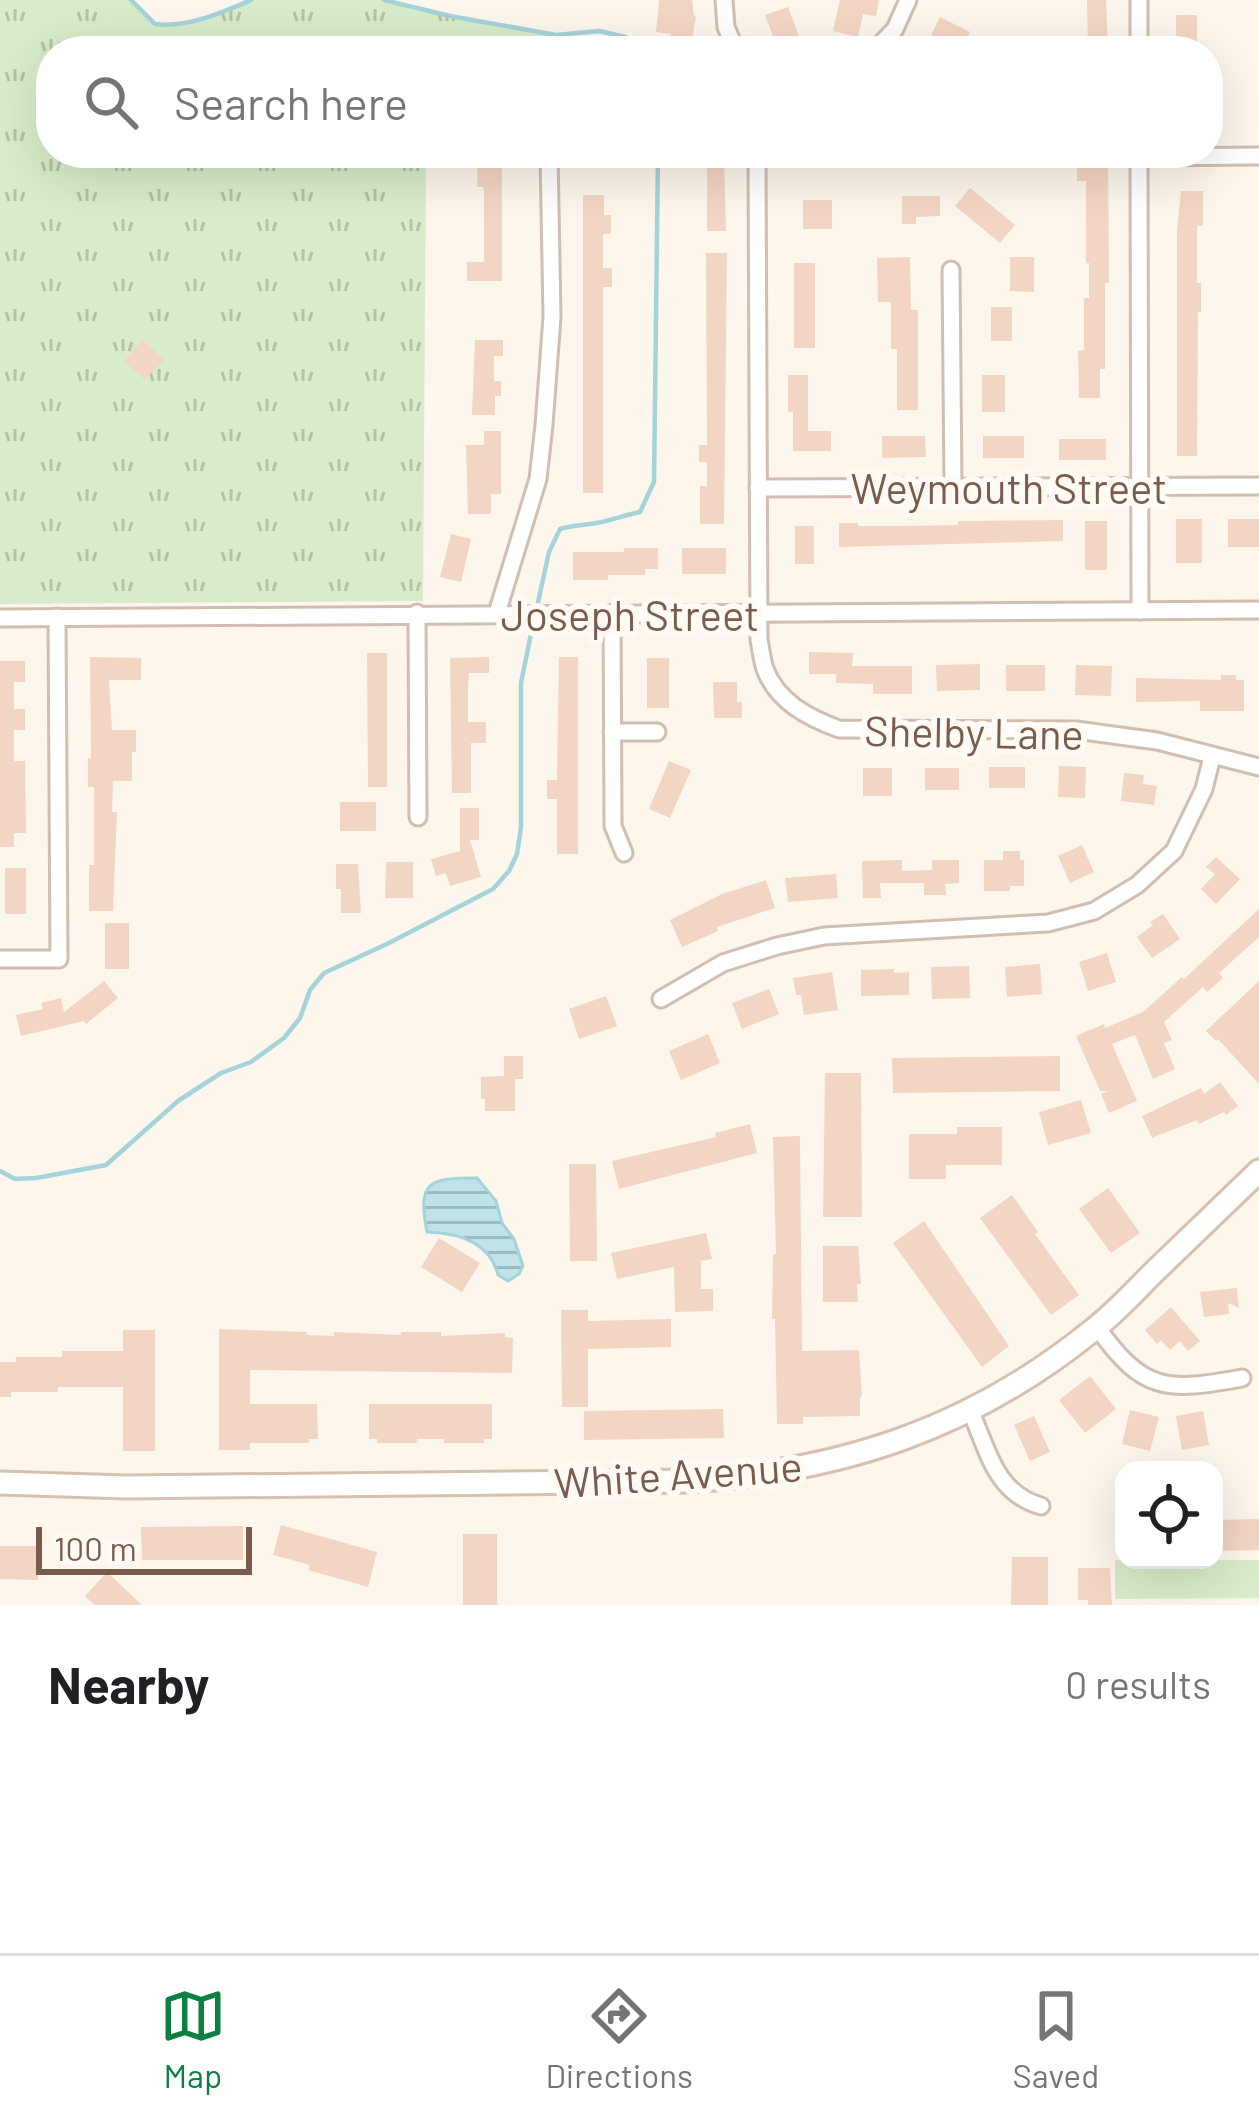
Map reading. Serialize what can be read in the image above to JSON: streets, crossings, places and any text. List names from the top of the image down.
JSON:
{
  "streets": {
    "street": [
      "Weymouth Street",
      "Joseph Street",
      "Shelby Lane",
      "White Avenue"
    ]
  },
  "crossings": [
    ["Weymouth Street", "Shelby Lane"],
    ["Joseph Street", "Shelby Lane"]
  ],
  "scale_bar": "100 m",
  "page": {
    "search": "Search here",
    "scale": "100 m",
    "heading": ["Nearby", "0 results"],
    "nav": ["Map", "Directions", "Saved"]
  }
}
